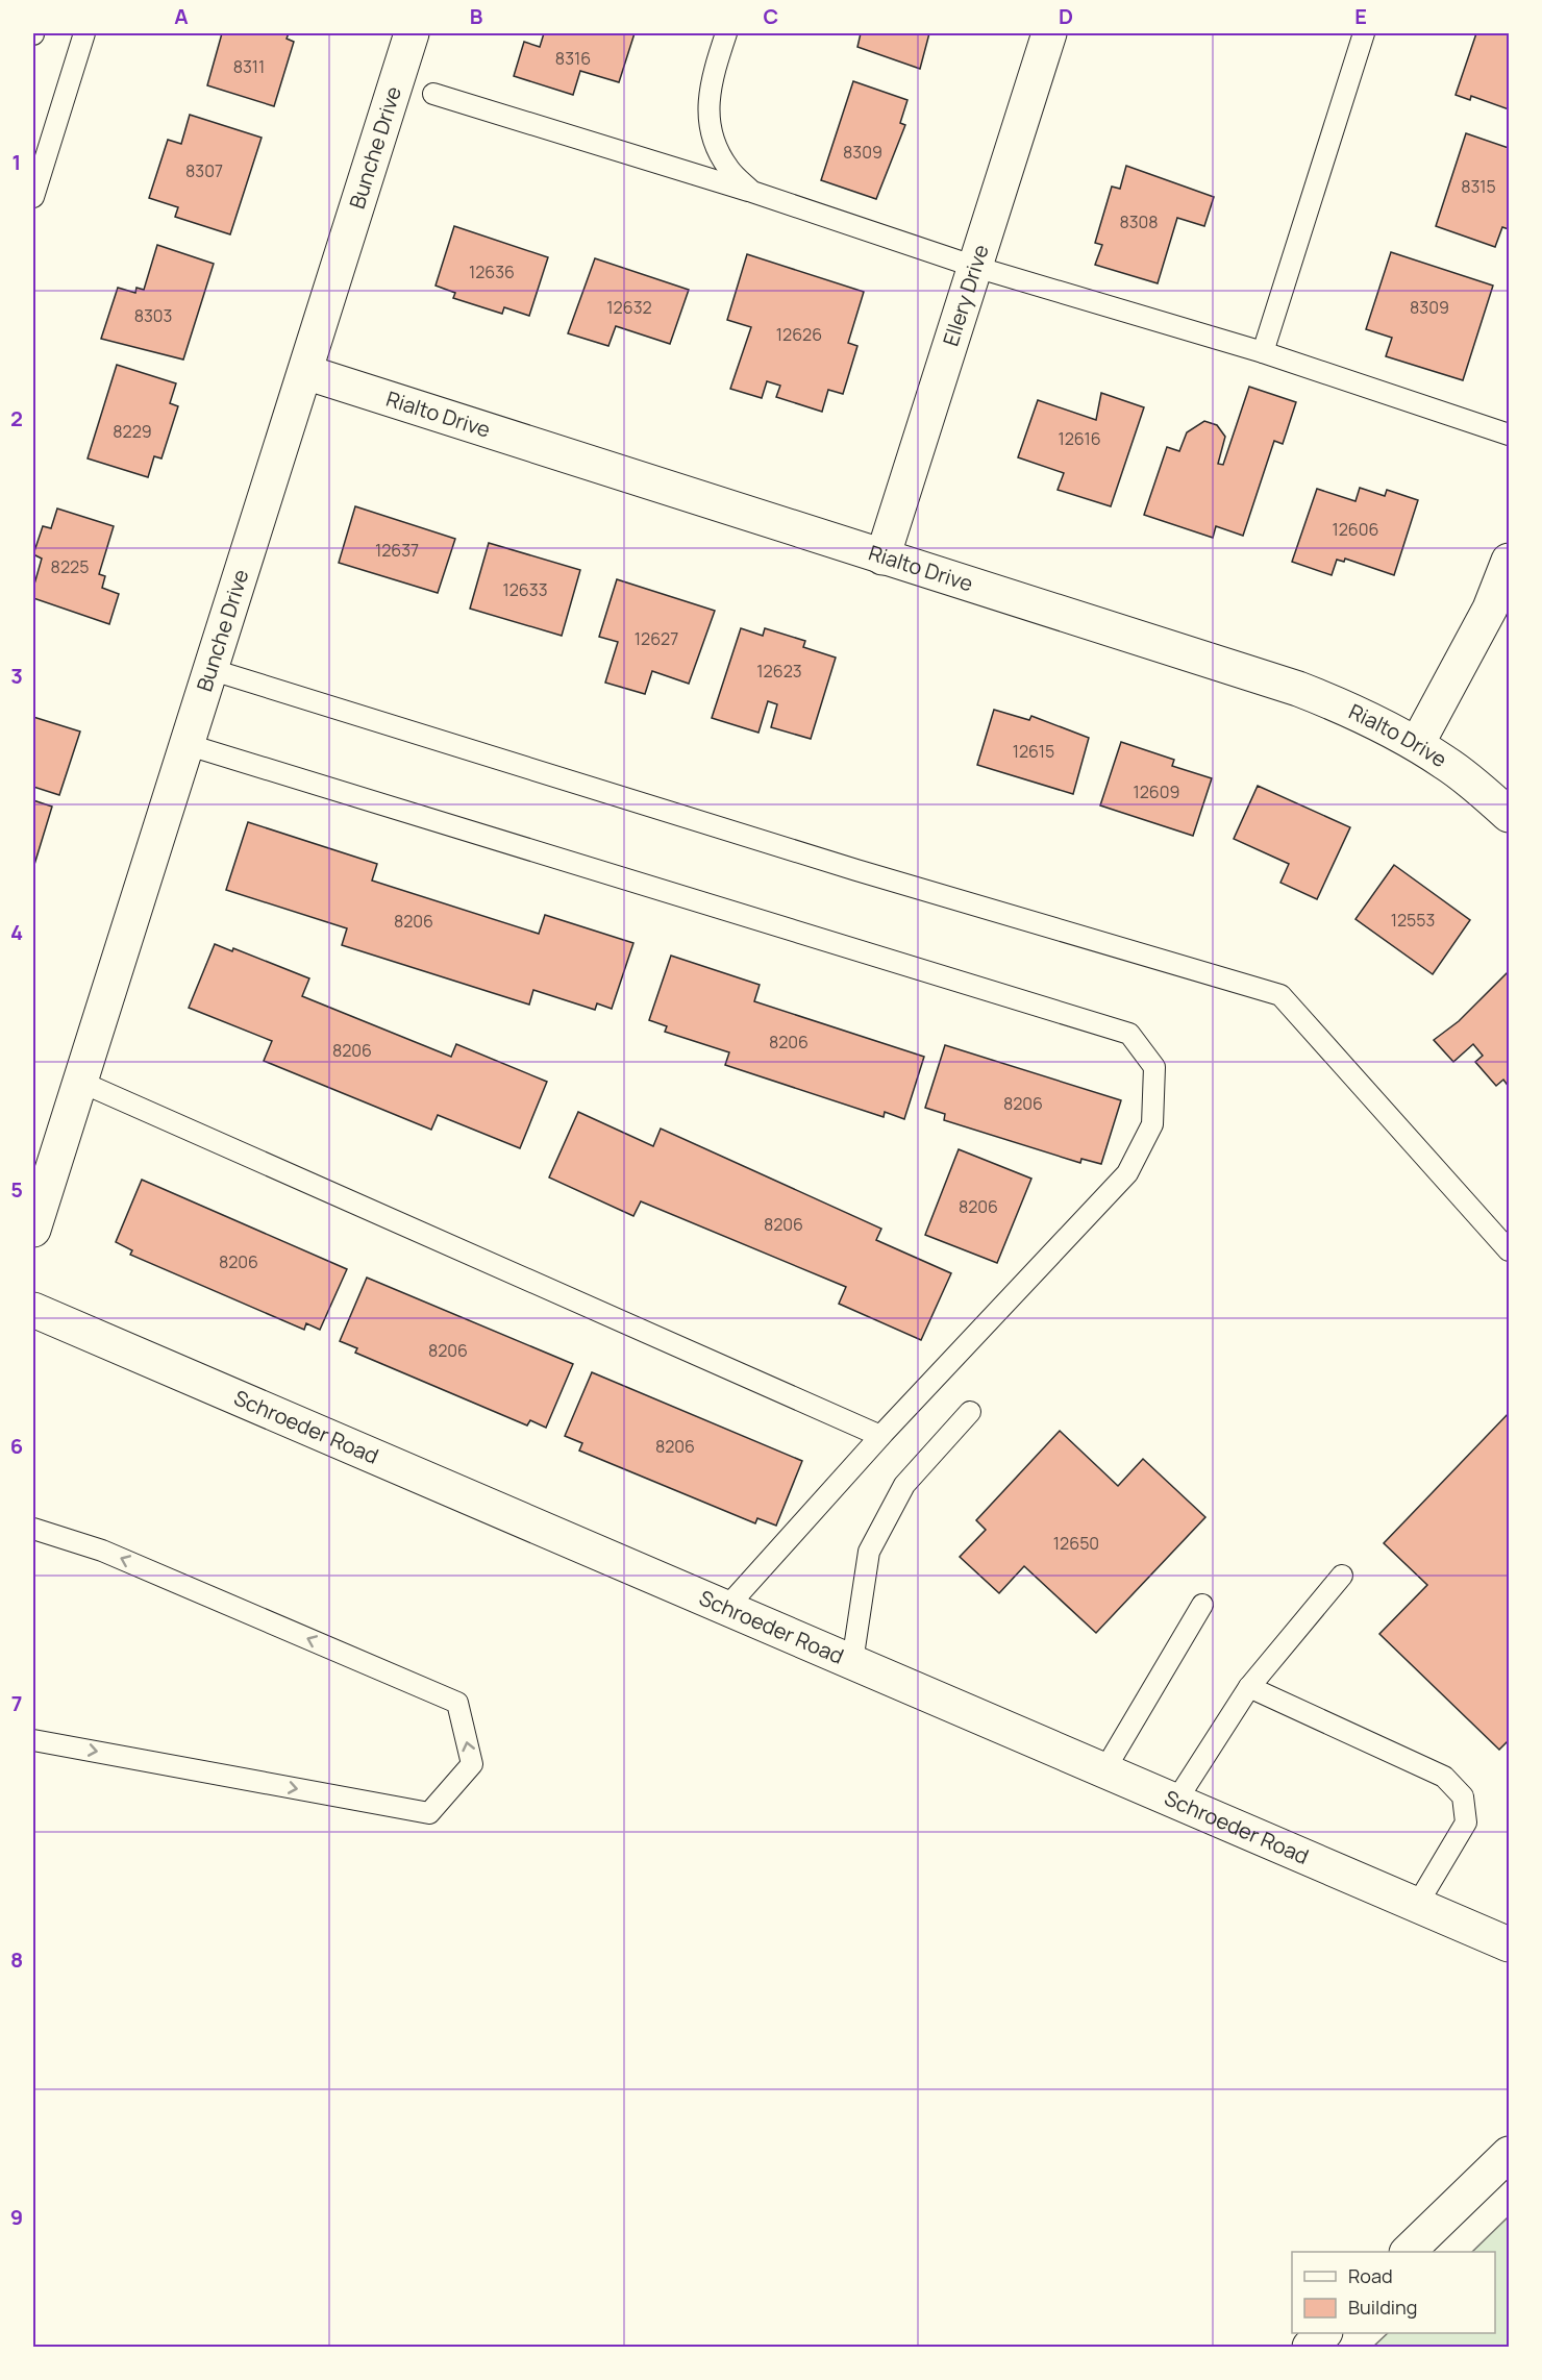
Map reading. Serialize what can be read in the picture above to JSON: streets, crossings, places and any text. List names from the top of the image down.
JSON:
{
  "streets": {
    "street": [
      "Bunche Drive",
      "Ellery Drive",
      "Rialto Drive",
      "Schroeder Road"
    ]
  },
  "crossings": [
    ["Bunche Drive", "Rialto Drive"],
    ["Ellery Drive", "Rialto Drive"]
  ],
  "house_numbers": [
    "8316",
    "8311",
    "8309",
    "8307",
    "8315",
    "8308",
    "12636",
    "12632",
    "8309",
    "8303",
    "12626",
    "8229",
    "12616",
    "12606",
    "12637",
    "8225",
    "12633",
    "12627",
    "12623",
    "12615",
    "12609",
    "12553",
    "8206",
    "8206",
    "8206",
    "8206",
    "8206",
    "8206",
    "8206",
    "8206",
    "8206",
    "12650"
  ],
  "legend": ["Road", "Building"],
  "grid": {
    "columns": [
      "A",
      "B",
      "C",
      "D",
      "E"
    ],
    "rows": [
      "1",
      "2",
      "3",
      "4",
      "5",
      "6",
      "7",
      "8",
      "9"
    ]
  }
}
